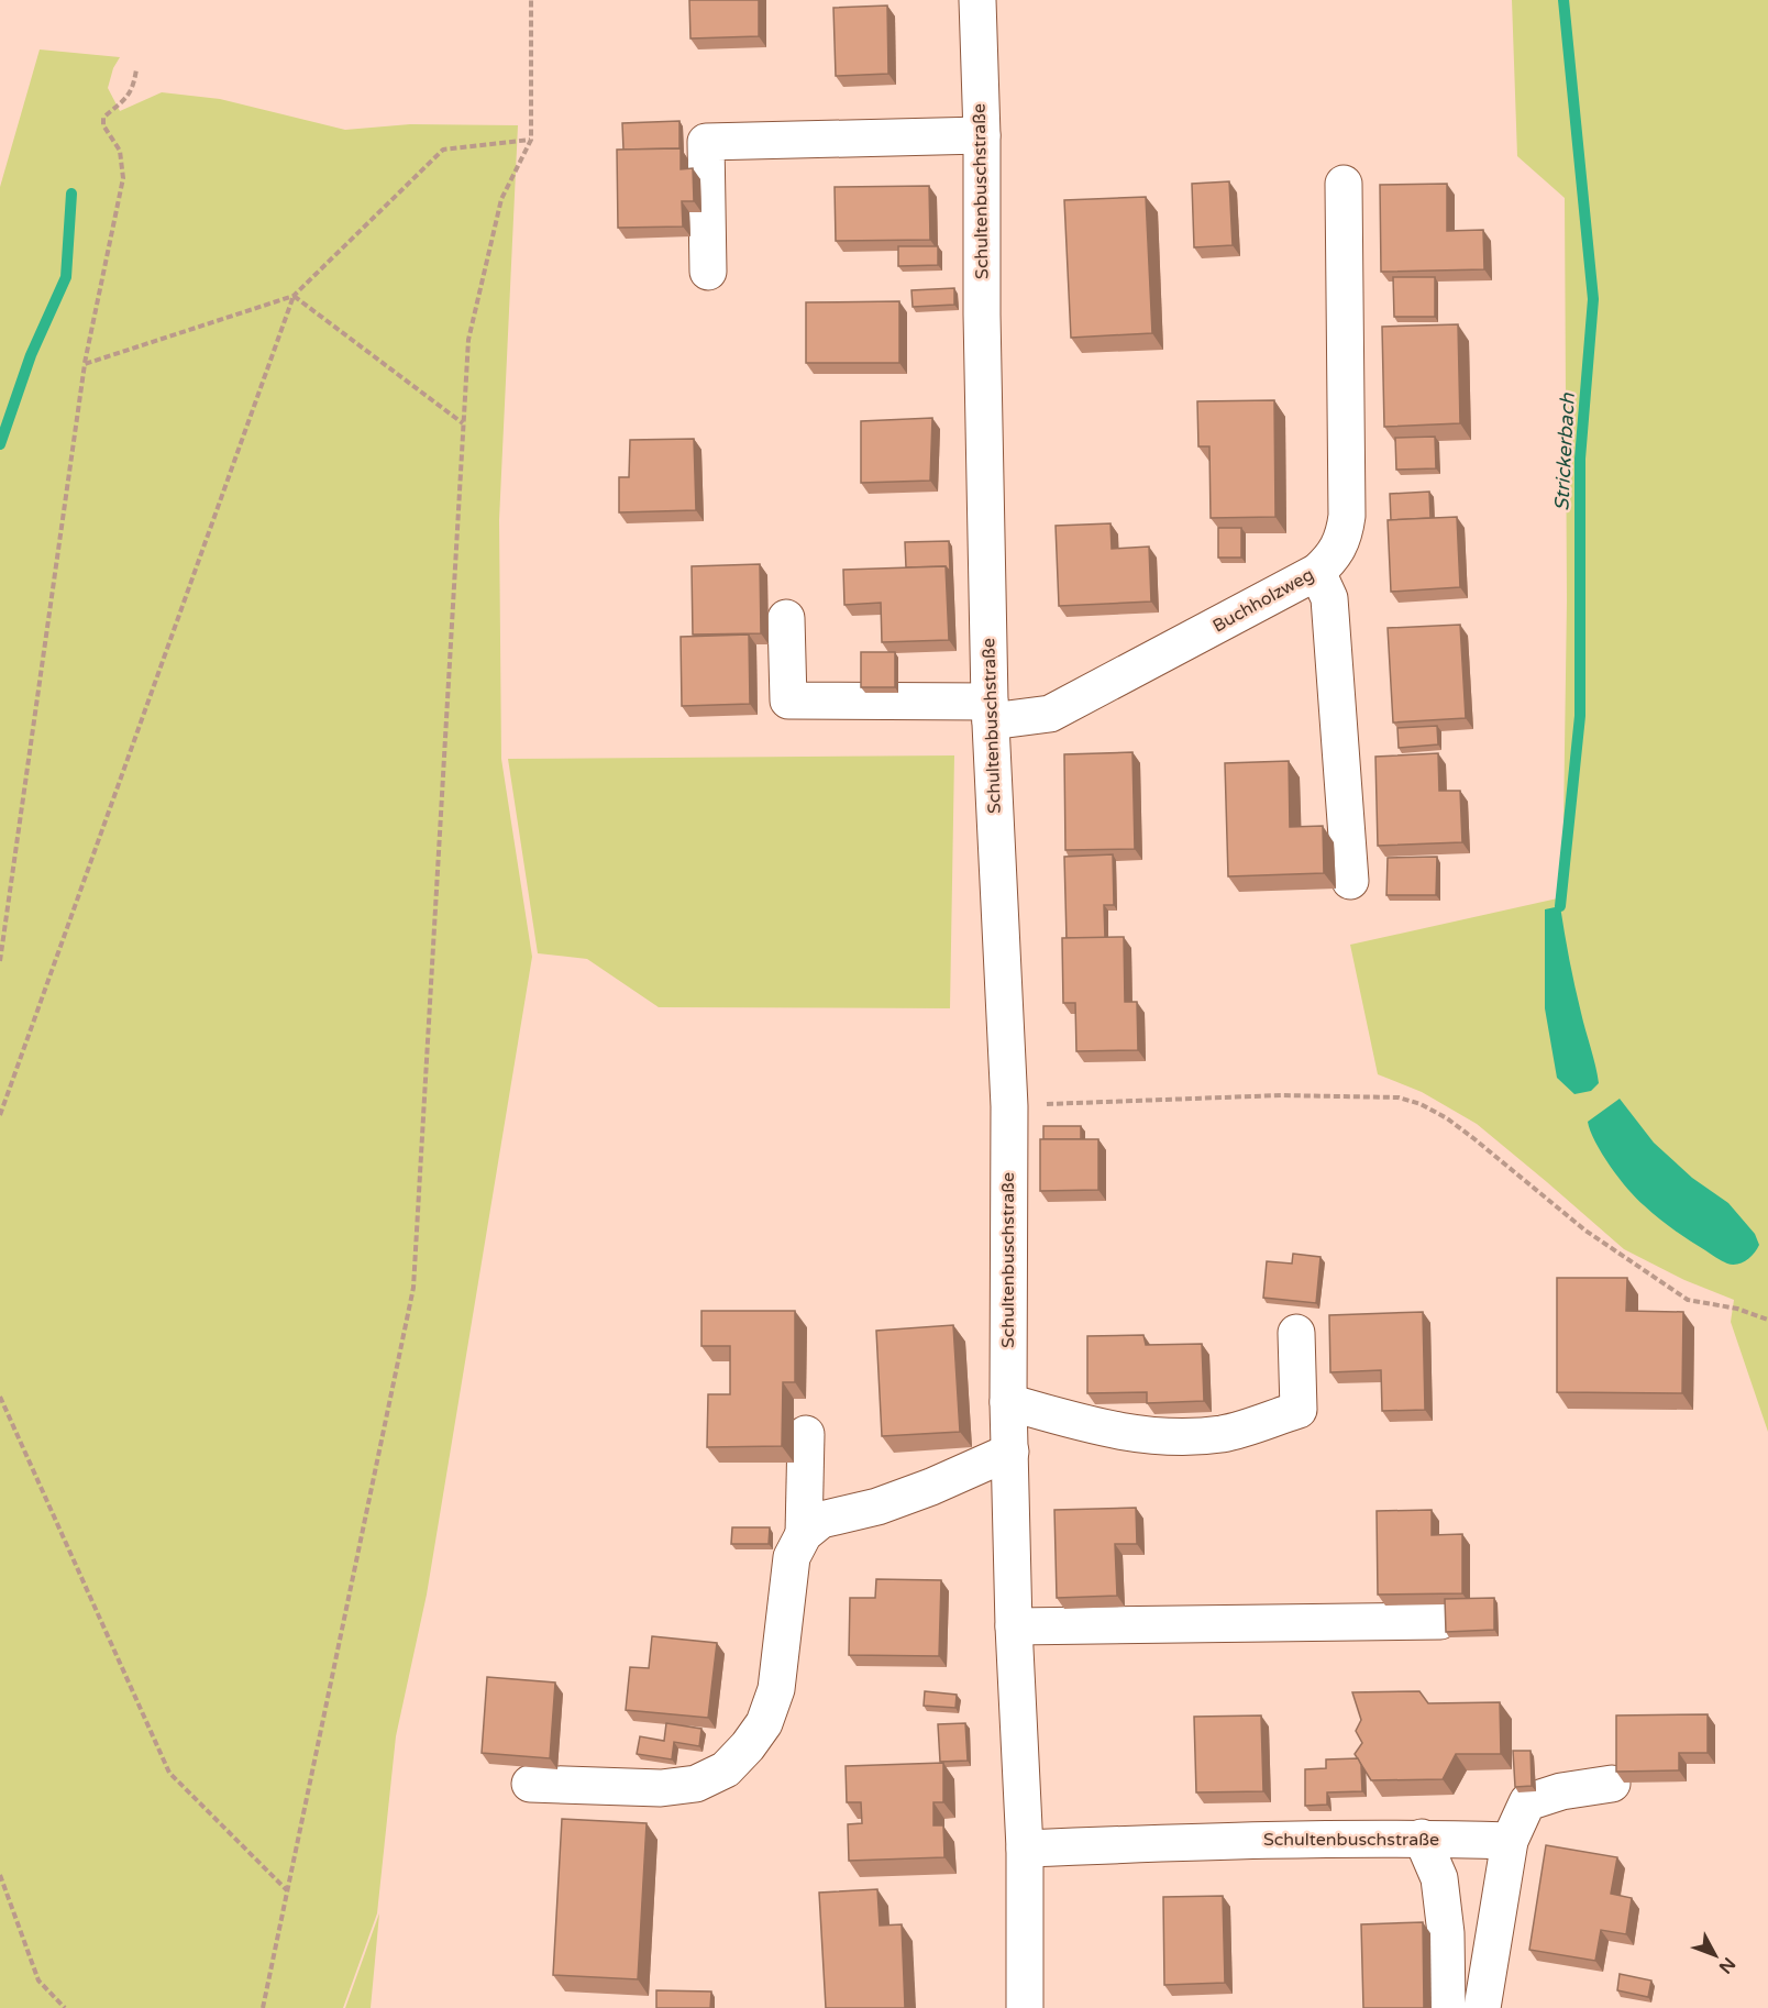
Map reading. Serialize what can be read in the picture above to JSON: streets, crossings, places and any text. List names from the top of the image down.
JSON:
{
  "streets": {
    "street": ["Schultenbuschstraße", "Buchholzweg"]
  },
  "crossings": [
    ["Schultenbuschstraße", "Buchholzweg"]
  ],
  "water": ["Strickerbach"],
  "north": "bottom right"
}
